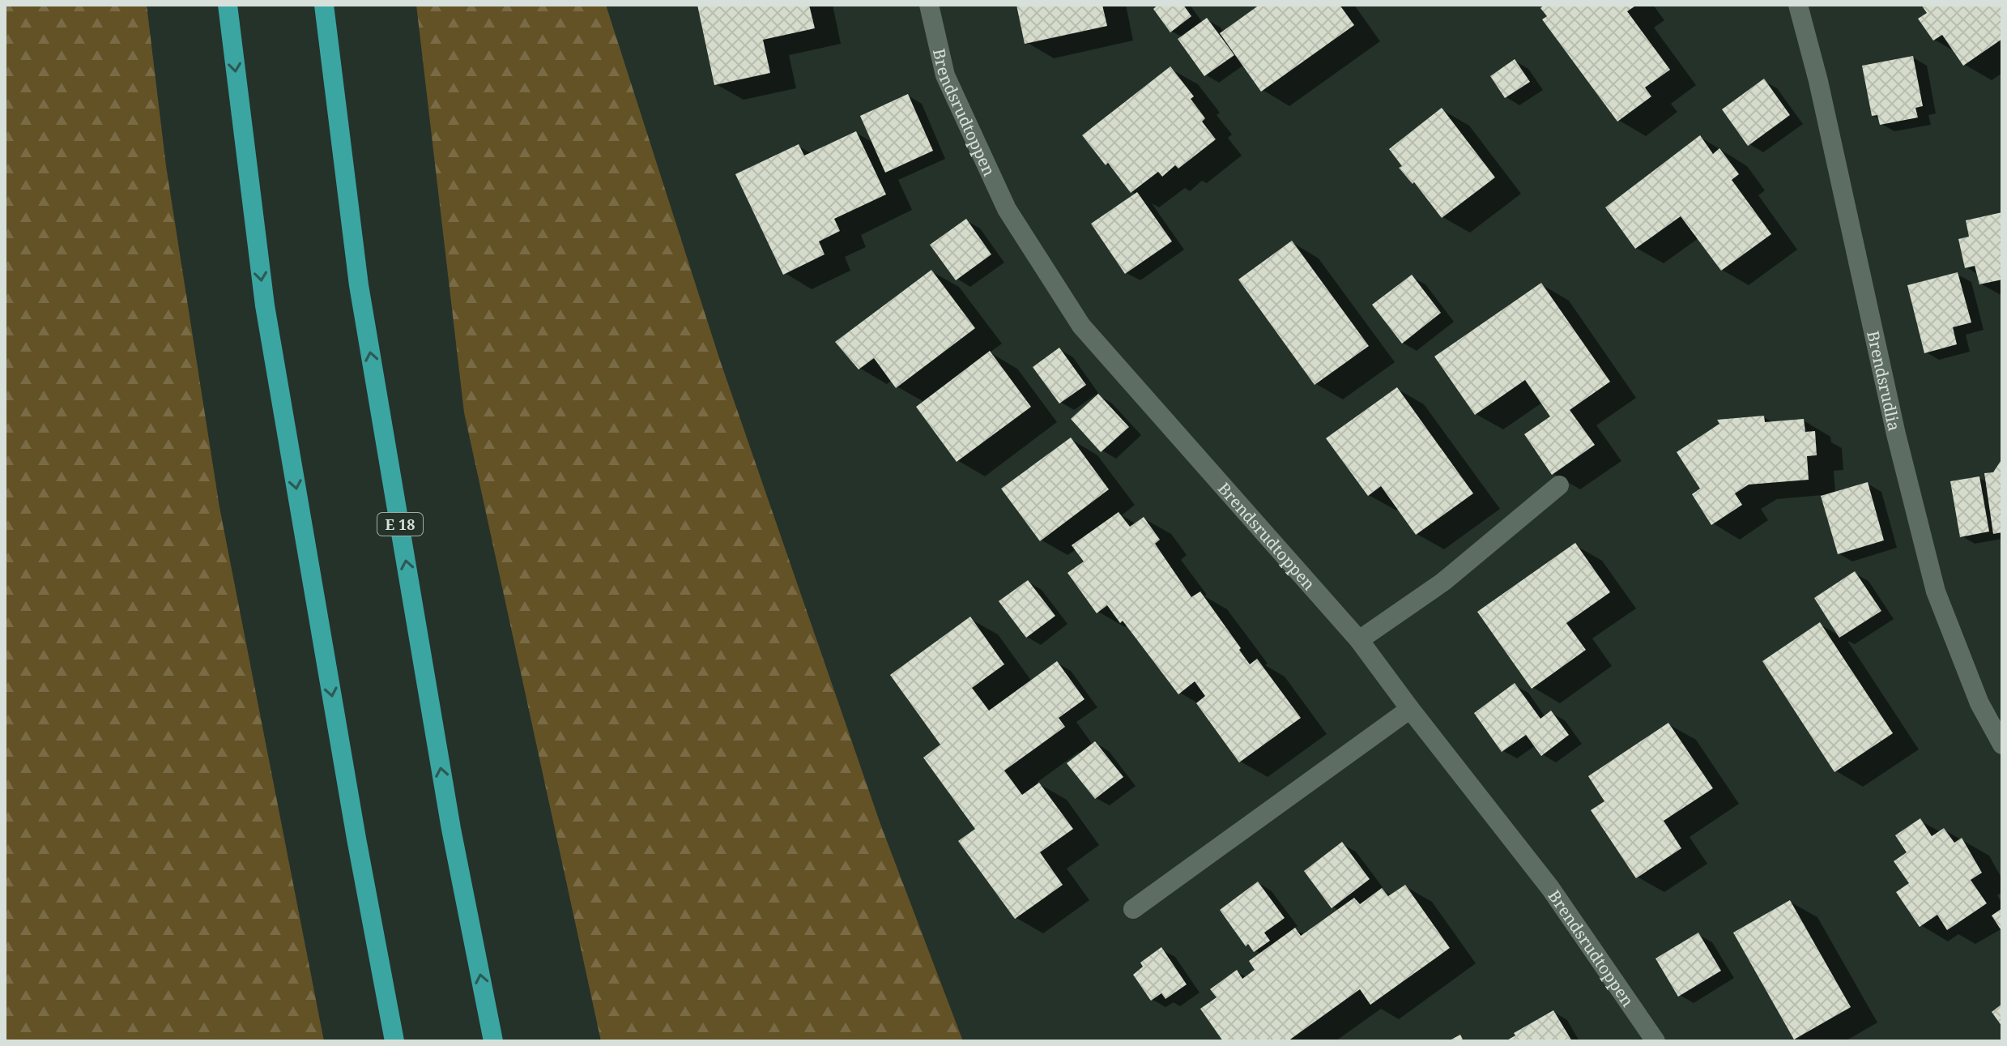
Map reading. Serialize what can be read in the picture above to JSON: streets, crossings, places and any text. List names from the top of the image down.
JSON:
{
  "streets": {
    "highway": ["E 18"],
    "street": ["Brendsrudtoppen", "Brendsrudlia"]
  }
}
